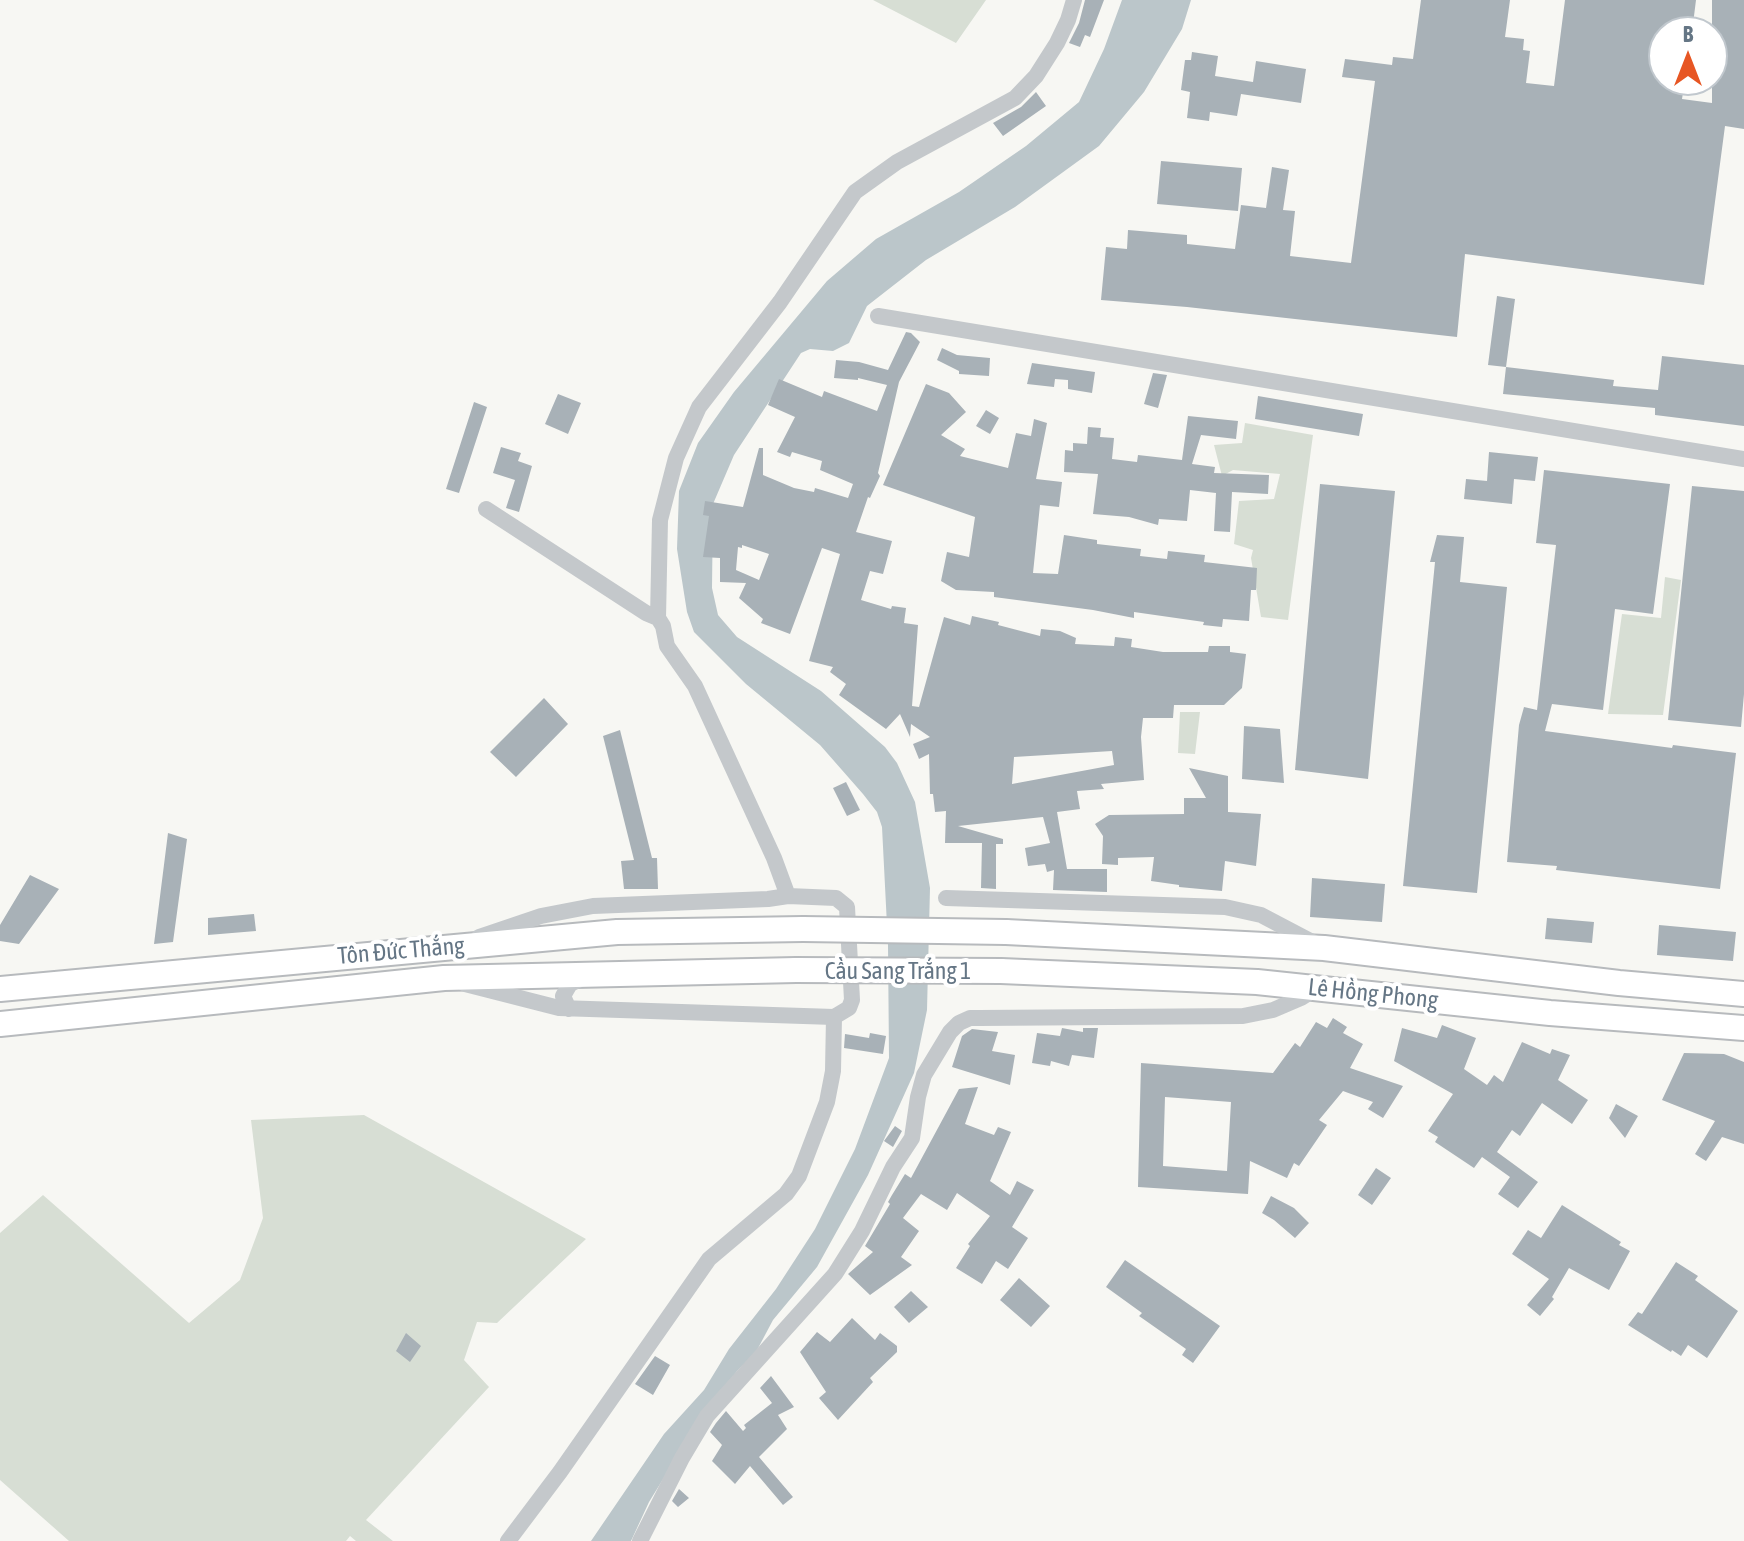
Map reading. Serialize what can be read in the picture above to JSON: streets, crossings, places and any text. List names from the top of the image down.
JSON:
{
  "streets": {
    "highway": ["Tôn Đức Thắng", "Cầu Sang Trắng 1", "Lê Hồng Phong"]
  },
  "crossings": [
    ["Tôn Đức Thắng", "Cầu Sang Trắng 1"],
    ["Cầu Sang Trắng 1", "Lê Hồng Phong"]
  ],
  "north": "top"
}
